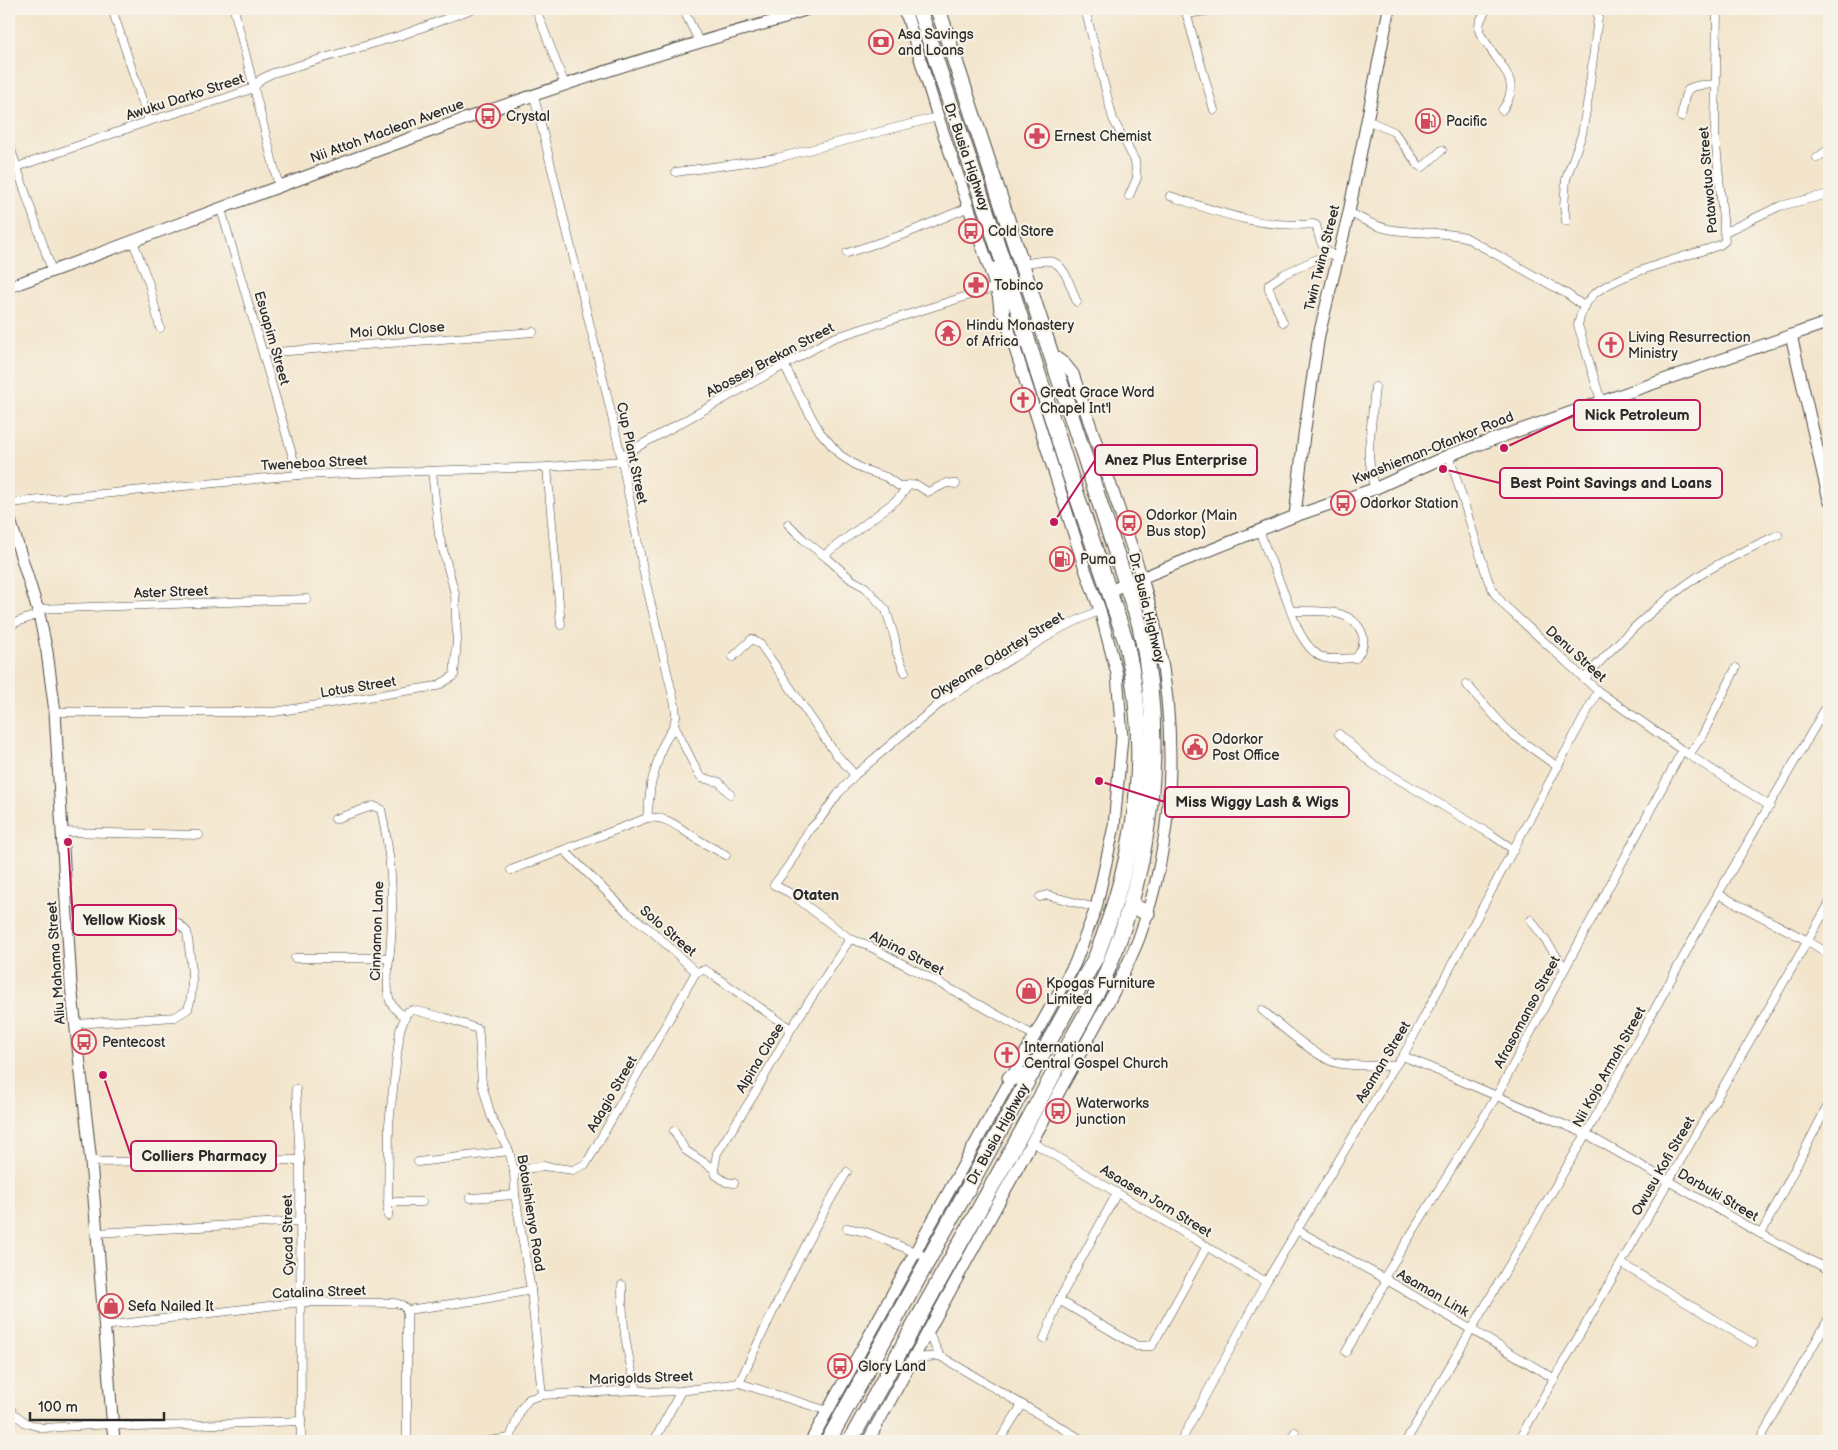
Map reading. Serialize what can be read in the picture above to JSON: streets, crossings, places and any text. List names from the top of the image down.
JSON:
{
  "streets": {
    "highway": ["Dr. Busia Highway"],
    "street": [
      "Awuku Darko Street",
      "Nii Attoh Maclean Avenue",
      "Patawotuo Street",
      "Twin Twina Street",
      "Moi Oklu Close",
      "Esuapim Street",
      "Abossey Brekan Street",
      "Kwashieman-Ofankor Road",
      "Cup Plant Street",
      "Tweneboa Street",
      "Aster Street",
      "Denu Street",
      "Okyeame Odartey Street",
      "Lotus Street",
      "Cinnamon Lane",
      "Solo Street",
      "Alpina Street",
      "Aliu Mahama Street",
      "Afrasomanso Street",
      "Alpina Close",
      "Asaman Street",
      "Nii Kojo Armah Street",
      "Adagio Street",
      "Owusu Kofi Street",
      "Darbuki Street",
      "Asaasen Jorn Street",
      "Botoishienyo Road",
      "Cycad Street",
      "Catalina Street",
      "Asaman Link",
      "Marigolds Street"
    ]
  },
  "crossings": [
    ["Nii Attoh Maclean Avenue", "Esuapim Street"],
    ["Nii Attoh Maclean Avenue", "Cup Plant Street"],
    ["Dr. Busia Highway", "Abossey Brekan Street"],
    ["Dr. Busia Highway", "Kwashieman-Ofankor Road"],
    ["Dr. Busia Highway", "Okyeame Odartey Street"],
    ["Dr. Busia Highway", "Alpina Street"],
    ["Dr. Busia Highway", "Asaasen Jorn Street"],
    ["Dr. Busia Highway", "Marigolds Street"],
    ["Twin Twina Street", "Kwashieman-Ofankor Road"],
    ["Moi Oklu Close", "Esuapim Street"],
    ["Esuapim Street", "Tweneboa Street"],
    ["Abossey Brekan Street", "Cup Plant Street"],
    ["Abossey Brekan Street", "Tweneboa Street"],
    ["Kwashieman-Ofankor Road", "Denu Street"],
    ["Cup Plant Street", "Tweneboa Street"],
    ["Tweneboa Street", "Lotus Street"],
    ["Aster Street", "Aliu Mahama Street"],
    ["Denu Street", "Afrasomanso Street"],
    ["Denu Street", "Asaman Street"],
    ["Denu Street", "Nii Kojo Armah Street"],
    ["Okyeame Odartey Street", "Alpina Street"],
    ["Lotus Street", "Aliu Mahama Street"],
    ["Cinnamon Lane", "Botoishienyo Road"],
    ["Solo Street", "Alpina Close"],
    ["Solo Street", "Adagio Street"],
    ["Alpina Street", "Alpina Close"],
    ["Aliu Mahama Street", "Catalina Street"],
    ["Afrasomanso Street", "Darbuki Street"],
    ["Afrasomanso Street", "Asaman Link"],
    ["Asaman Street", "Darbuki Street"],
    ["Asaman Street", "Asaasen Jorn Street"],
    ["Asaman Street", "Asaman Link"],
    ["Nii Kojo Armah Street", "Darbuki Street"],
    ["Nii Kojo Armah Street", "Asaman Link"],
    ["Adagio Street", "Botoishienyo Road"],
    ["Owusu Kofi Street", "Darbuki Street"],
    ["Owusu Kofi Street", "Asaman Link"],
    ["Botoishienyo Road", "Catalina Street"],
    ["Botoishienyo Road", "Marigolds Street"],
    ["Cycad Street", "Catalina Street"]
  ],
  "districts": ["Otaten"],
  "places": {
    "bank": ["Asa Savings and Loans"],
    "bus stop": [
      "Crystal",
      "Cold Store",
      "Odorkor Station",
      "Odorkor (Main Bus stop)",
      "Pentecost",
      "Waterworks junction",
      "Glory Land"
    ],
    "fuel station": ["Pacific", "Puma"],
    "pharmacy": ["Ernest Chemist", "Tobinco"],
    "temple": ["Hindu Monastery of Africa"],
    "church": ["Living Resurrection Ministry", "Great Grace Word Chapel Int'l", "International Central Gospel Church"],
    "other": [
      "Nick Petroleum",
      "Best Point Savings and Loans",
      "Anez Plus Enterprise",
      "Miss Wiggy Lash & Wigs",
      "Yellow Kiosk",
      "Colliers Pharmacy"
    ],
    "public building": ["Odorkor Post Office"],
    "shop": ["Kpogas Furniture Limited", "Sefa Nailed It"]
  },
  "scale_bar": "100 m"
}
